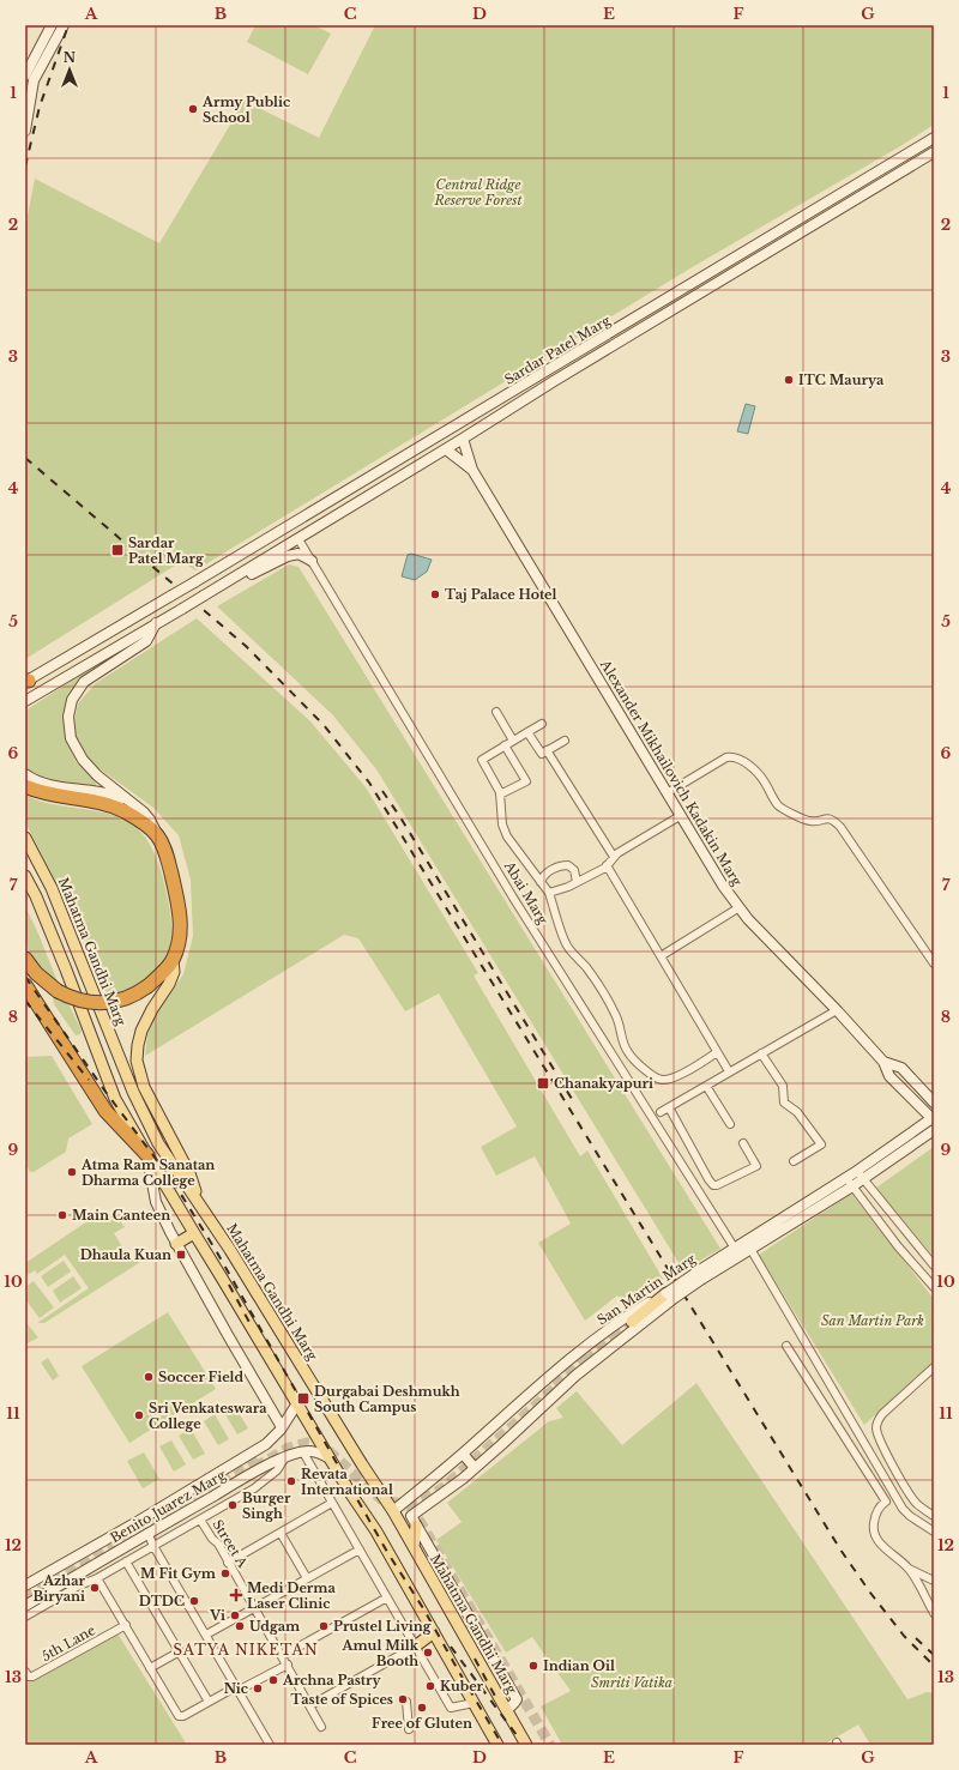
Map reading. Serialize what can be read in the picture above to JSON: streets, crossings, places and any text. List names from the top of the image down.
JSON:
{
  "streets": {
    "main road": ["Mahatma Gandhi Marg"],
    "street": [
      "Sardar Patel Marg",
      "Alexander Mikhailovich Kadakin Marg",
      "Abai Marg",
      "San Martin Marg",
      "Benito Juarez Marg",
      "Street A",
      "5th Lane"
    ]
  },
  "crossings": [
    ["Sardar Patel Marg", "Abai Marg"],
    ["Abai Marg", "San Martin Marg"],
    ["Mahatma Gandhi Marg", "San Martin Marg"]
  ],
  "districts": ["SATYA NIKETAN"],
  "parks": ["Central Ridge Reserve Forest", "San Martin Park", "Smriti Vatika"],
  "places": {
    "other": [
      "Army Public School",
      "ITC Maurya",
      "Taj Palace Hotel",
      "Atma Ram Sanatan Dharma College",
      "Main Canteen",
      "Soccer Field",
      "Sri Venkateswara College",
      "Revata International",
      "Burger Singh",
      "M Fit Gym",
      "Azhar Biryani",
      "DTDC",
      "Vi",
      "Udgam",
      "Prustel Living",
      "Amul Milk Booth",
      "Indian Oil",
      "Archna Pastry",
      "Kuber",
      "Nic",
      "Taste of Spices",
      "Free of Gluten"
    ],
    "transit": [
      "Sardar Patel Marg",
      "Chanakyapuri",
      "Dhaula Kuan",
      "Durgabai Deshmukh South Campus"
    ],
    "health": ["Medi Derma Laser Clinic"]
  },
  "north": "top",
  "grid": {
    "columns": [
      "A",
      "B",
      "C",
      "D",
      "E",
      "F",
      "G"
    ],
    "rows": [
      "1",
      "2",
      "3",
      "4",
      "5",
      "6",
      "7",
      "8",
      "9",
      "10",
      "11",
      "12",
      "13"
    ]
  }
}
